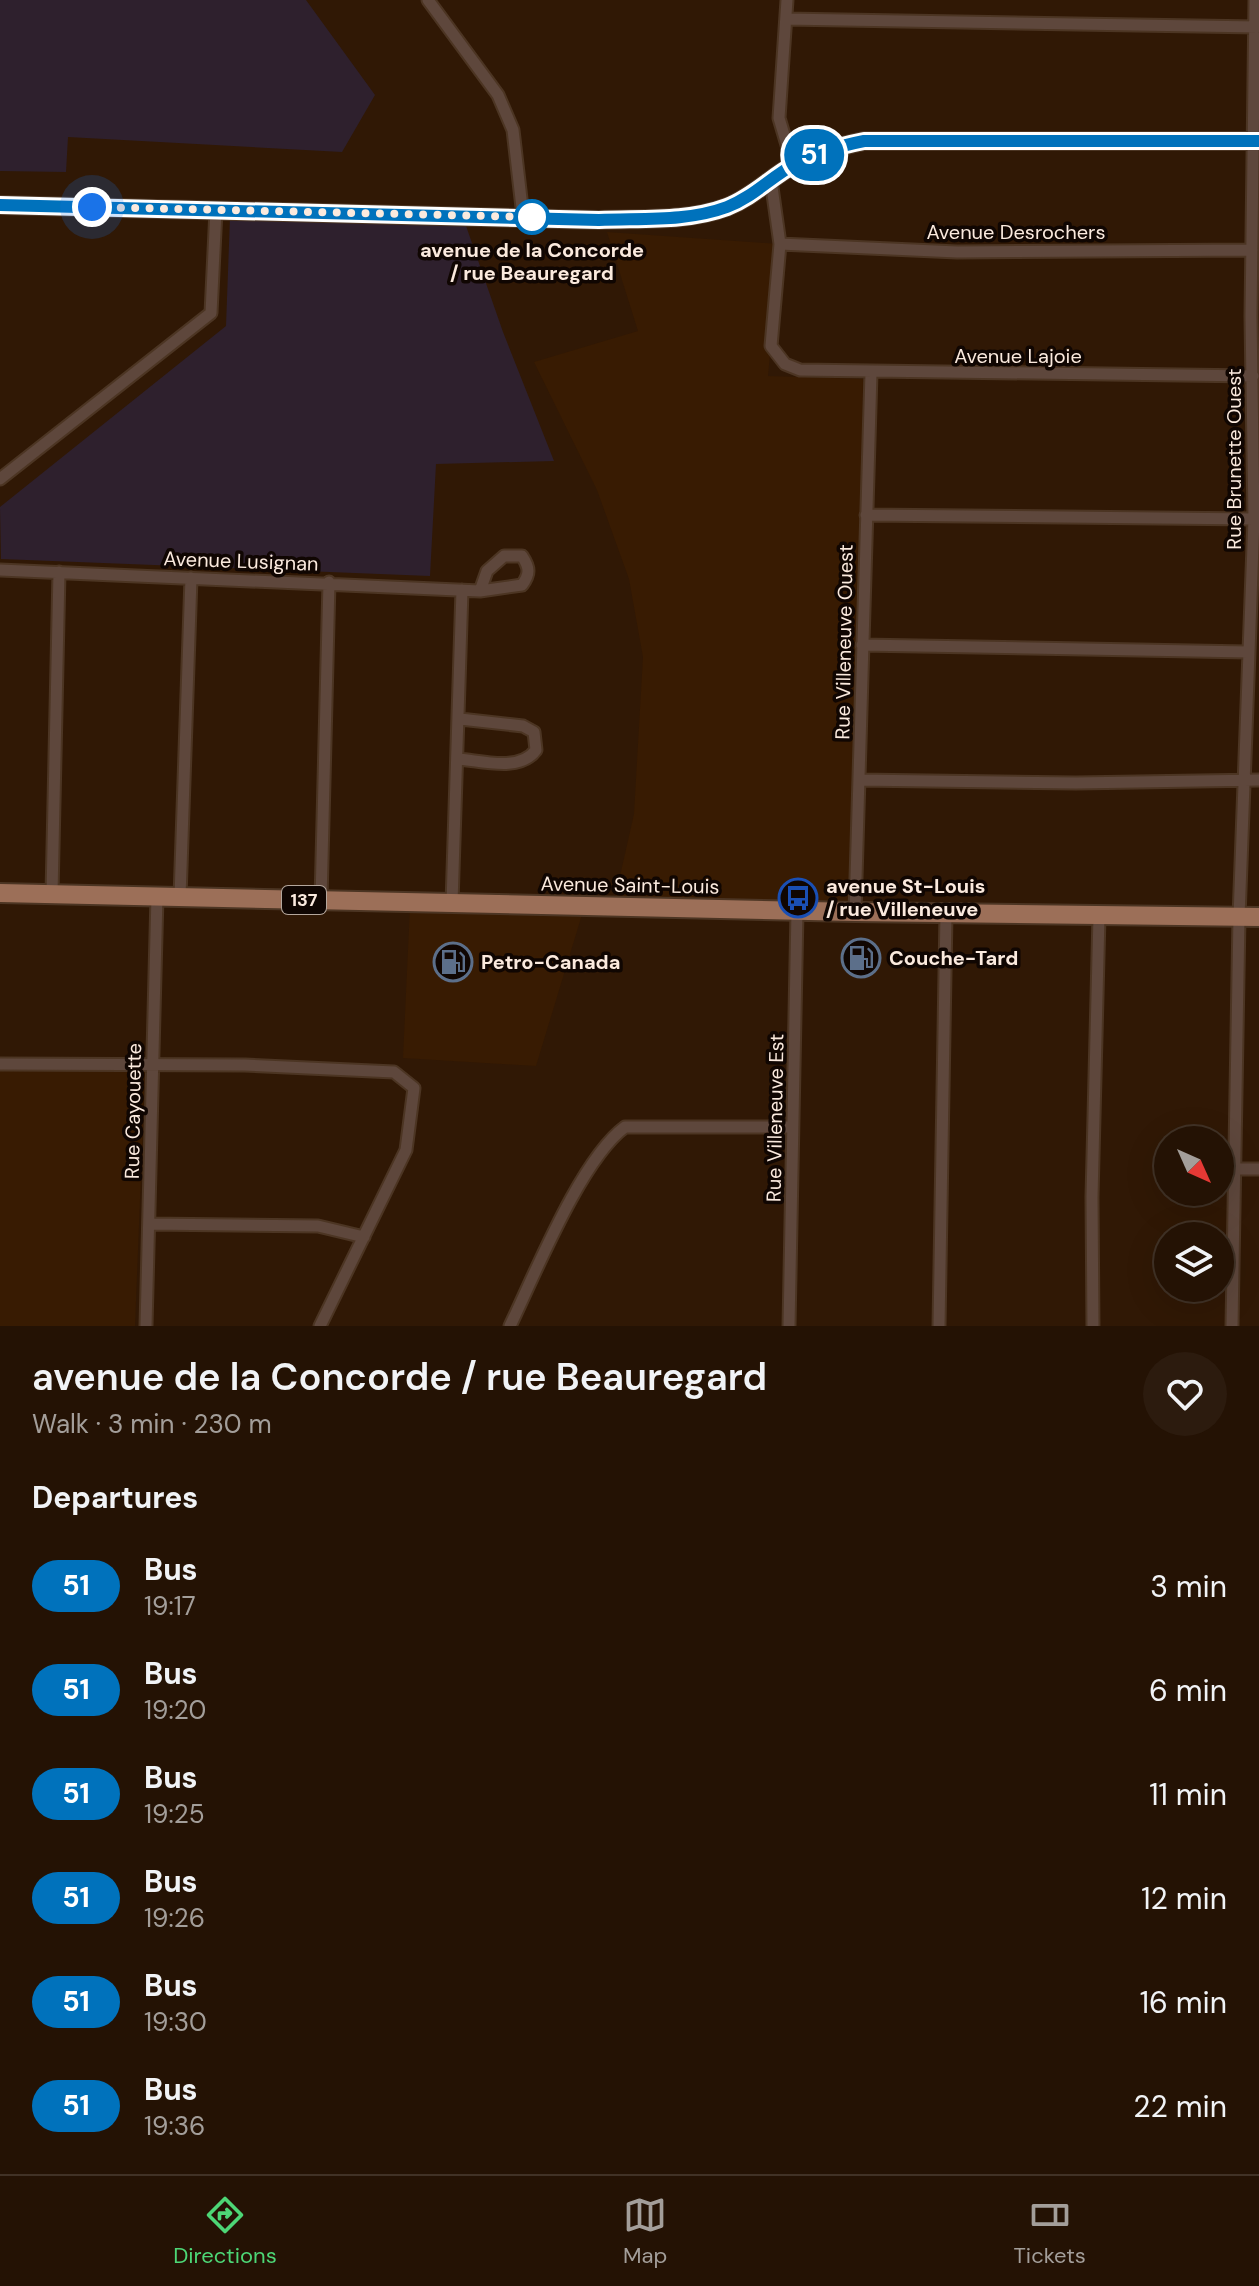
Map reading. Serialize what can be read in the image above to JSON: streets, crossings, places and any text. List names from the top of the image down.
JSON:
{
  "streets": {
    "main road": ["Avenue Saint-Louis", "137"],
    "street": [
      "Avenue Desrochers",
      "Avenue Lajoie",
      "Rue Brunette Ouest",
      "Avenue Lusignan",
      "Rue Villeneuve Ouest",
      "Rue Cayouette",
      "Rue Villeneuve Est"
    ]
  },
  "crossings": [
    ["Avenue Desrochers", "Avenue Lajoie"],
    ["Avenue Desrochers", "Rue Brunette Ouest"],
    ["Avenue Lajoie", "Rue Brunette Ouest"],
    ["Avenue Lajoie", "Rue Villeneuve Ouest"],
    ["Rue Brunette Ouest", "Avenue Saint-Louis"],
    ["Rue Villeneuve Ouest", "Avenue Saint-Louis"],
    ["Avenue Saint-Louis", "Rue Cayouette"],
    ["Avenue Saint-Louis", "Rue Villeneuve Est"]
  ],
  "places": {
    "other": ["avenue de la Concorde / rue Beauregard"],
    "bus stop": ["avenue St-Louis / rue Villeneuve"],
    "fuel station": ["Couche-Tard", "Petro-Canada"]
  },
  "lines": ["bus line 51"],
  "north": "bottom right",
  "page": {
    "on_map": "51",
    "heading": [
      ["avenue de la Concorde / rue Beauregard", "Walk · 3 min · 230 m"],
      "Departures"
    ],
    "list": [
      {
        "mark": "51",
        "name": "Bus",
        "note": "19:17",
        "value": "3 min"
      },
      {
        "mark": "51",
        "name": "Bus",
        "note": "19:20",
        "value": "6 min"
      },
      {
        "mark": "51",
        "name": "Bus",
        "note": "19:25",
        "value": "11 min"
      },
      {
        "mark": "51",
        "name": "Bus",
        "note": "19:26",
        "value": "12 min"
      },
      {
        "mark": "51",
        "name": "Bus",
        "note": "19:30",
        "value": "16 min"
      },
      {
        "mark": "51",
        "name": "Bus",
        "note": "19:36",
        "value": "22 min"
      }
    ],
    "tabs": ["Directions", "Map", "Tickets"]
  }
}
